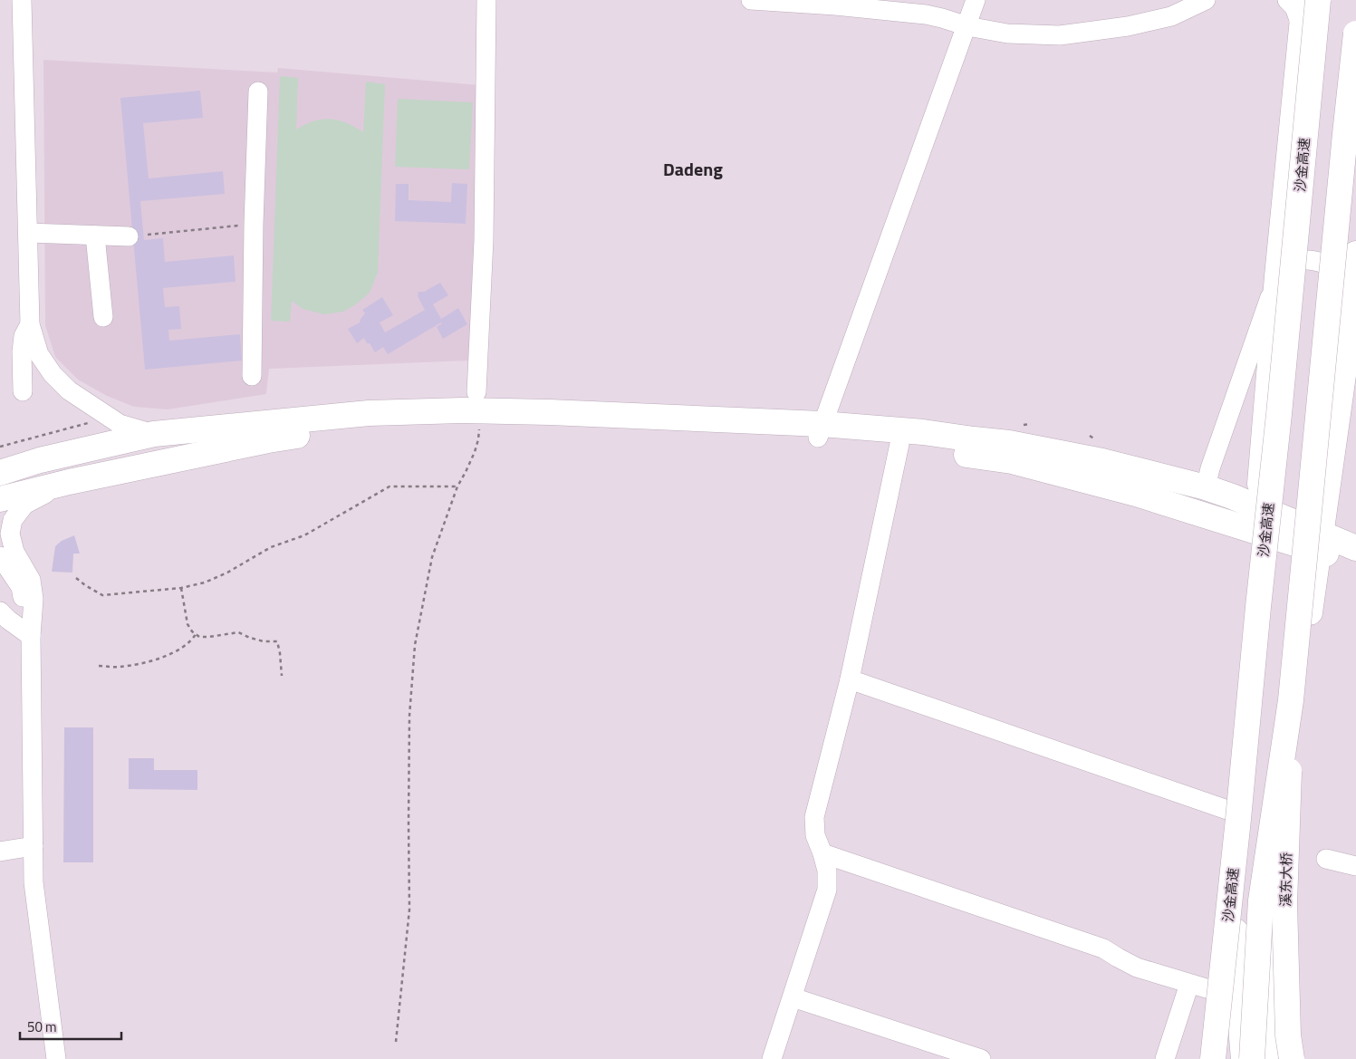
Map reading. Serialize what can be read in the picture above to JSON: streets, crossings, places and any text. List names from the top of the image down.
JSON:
{
  "streets": {
    "main road": ["沙金高速", "溪东大桥"]
  },
  "districts": ["Dadeng"],
  "scale_bar": "50 m"
}
